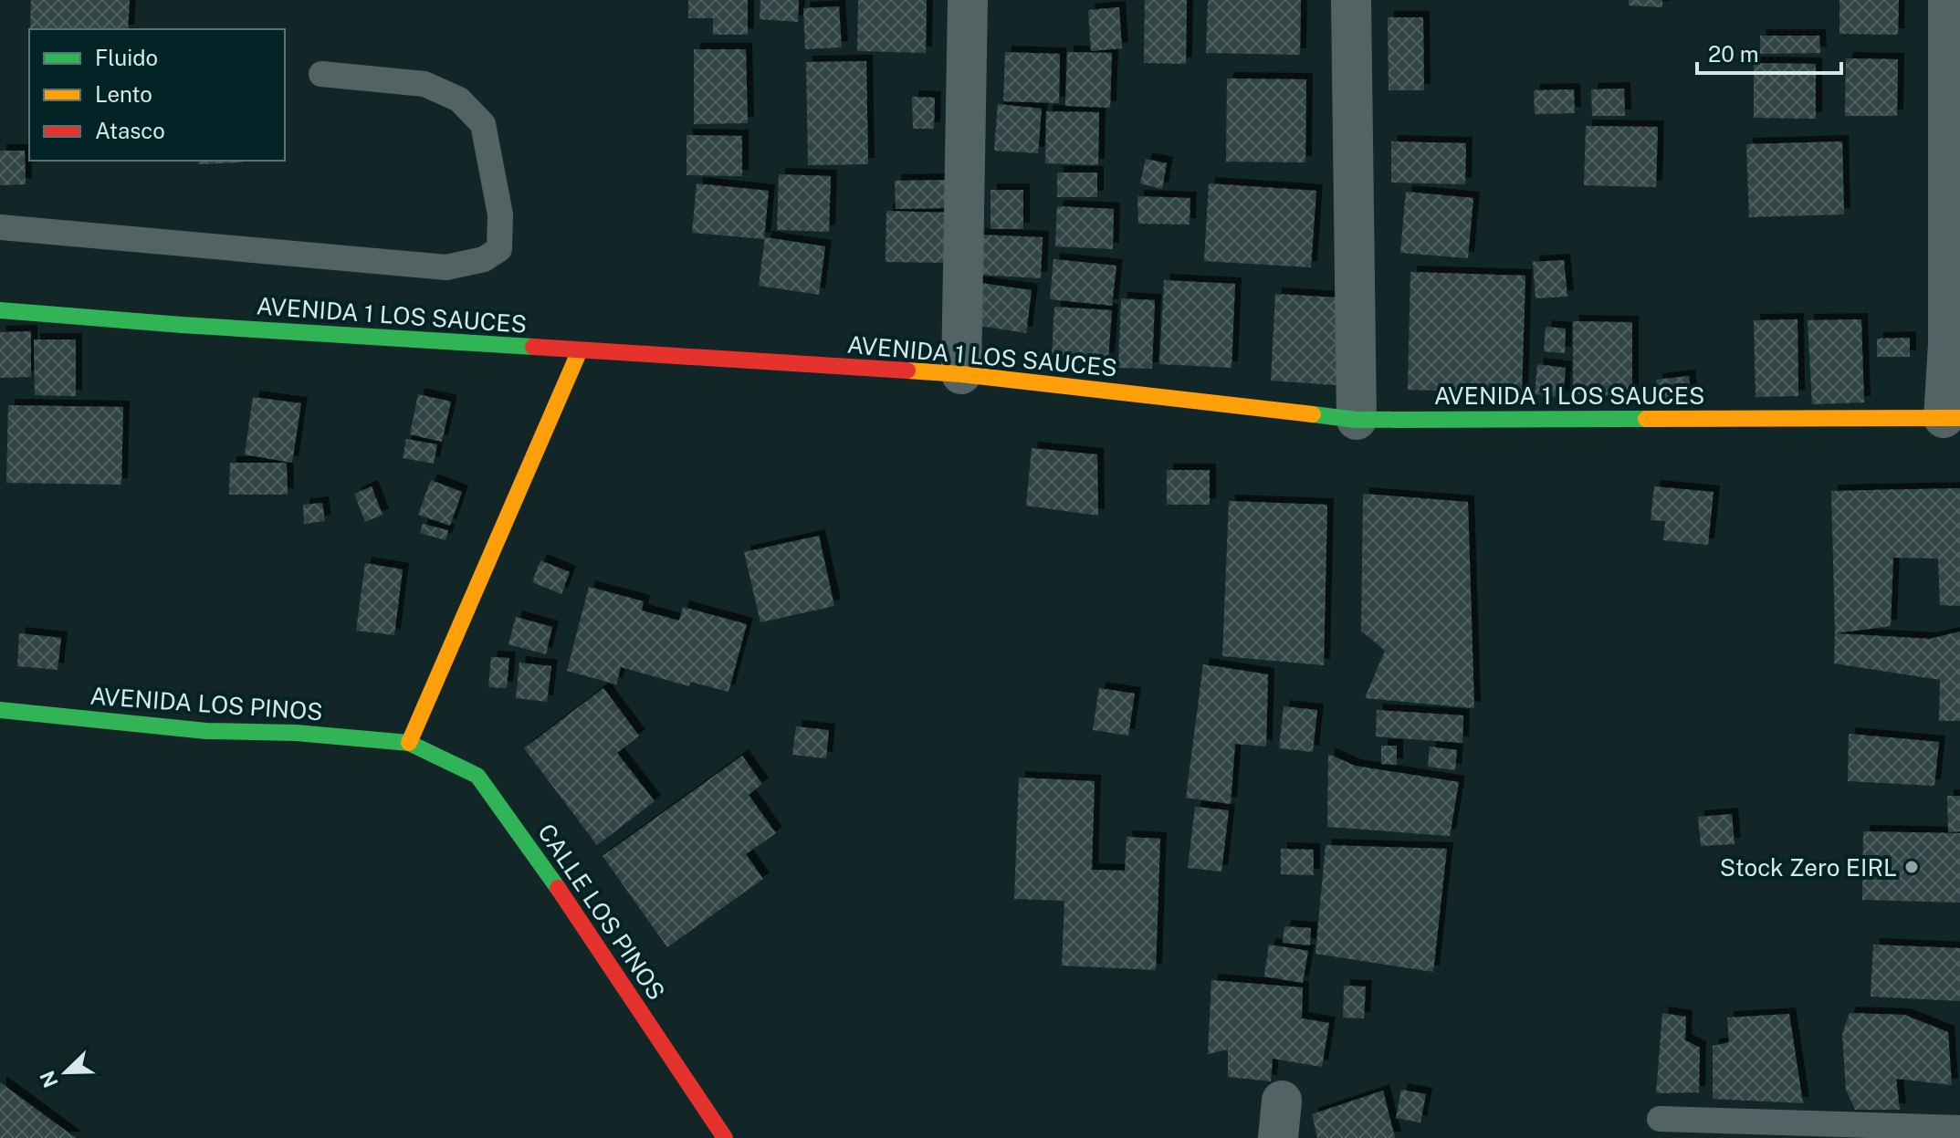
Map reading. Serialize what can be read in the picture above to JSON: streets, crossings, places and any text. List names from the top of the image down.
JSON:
{
  "streets": {
    "street": ["AVENIDA 1 LOS SAUCES", "AVENIDA LOS PINOS", "CALLE LOS PINOS"]
  },
  "crossings": [
    ["AVENIDA LOS PINOS", "CALLE LOS PINOS"]
  ],
  "places": ["Stock Zero EIRL"],
  "legend": ["Fluido", "Lento", "Atasco"],
  "scale_bar": "20 m",
  "north": "bottom left"
}
